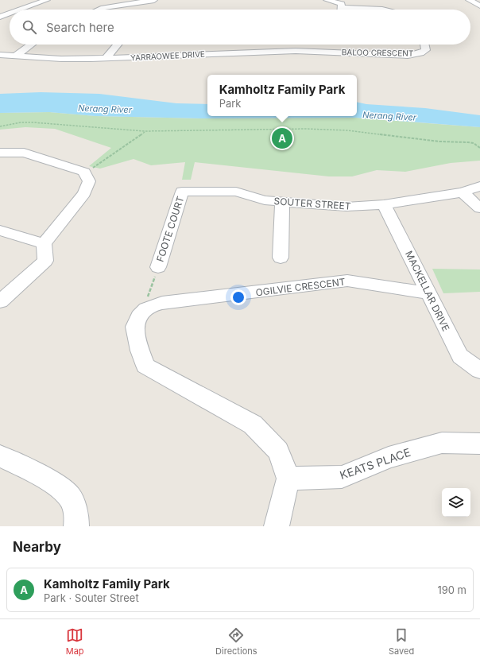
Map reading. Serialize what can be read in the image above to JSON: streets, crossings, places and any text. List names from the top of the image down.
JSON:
{
  "streets": {
    "street": [
      "BALOO CRESCENT",
      "YARRAOWEE DRIVE",
      "SOUTER STREET",
      "FOOTE COURT",
      "OGILVIE CRESCENT",
      "MACKELLAR DRIVE",
      "KEATS PLACE"
    ]
  },
  "crossings": [
    ["BALOO CRESCENT", "YARRAOWEE DRIVE"],
    ["SOUTER STREET", "FOOTE COURT"],
    ["SOUTER STREET", "MACKELLAR DRIVE"],
    ["OGILVIE CRESCENT", "MACKELLAR DRIVE"],
    ["OGILVIE CRESCENT", "KEATS PLACE"]
  ],
  "water": ["Nerang River"],
  "page": {
    "search": "Search here",
    "popup": ["Kamholtz Family Park", "Park"],
    "pins": "A",
    "heading": "Nearby",
    "list": [
      {
        "mark": "A",
        "name": "Kamholtz Family Park",
        "note": "Park · Souter Street",
        "value": "190 m"
      }
    ],
    "nav": ["Map", "Directions", "Saved"]
  }
}
